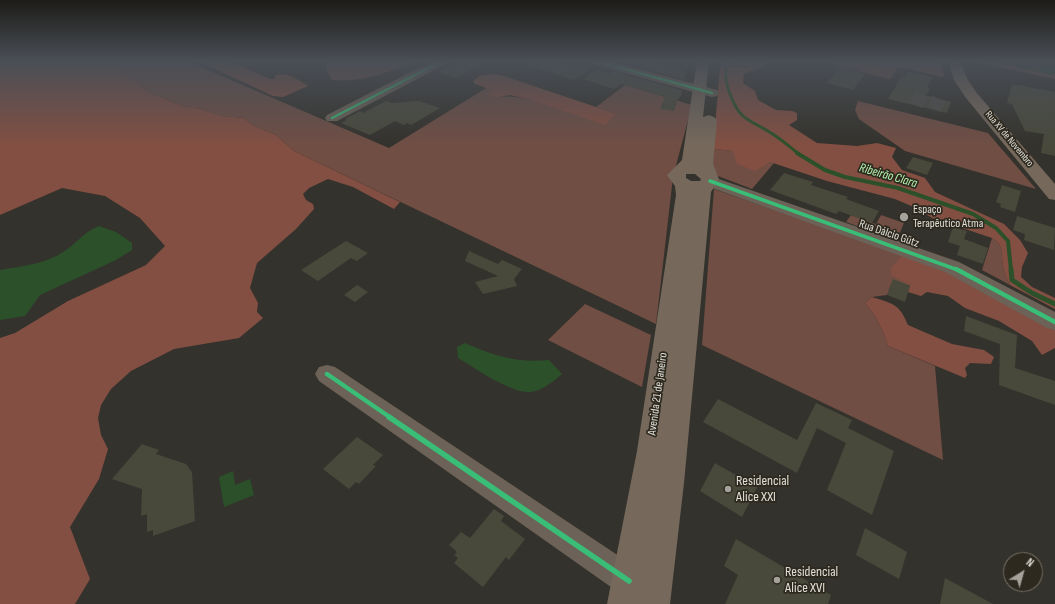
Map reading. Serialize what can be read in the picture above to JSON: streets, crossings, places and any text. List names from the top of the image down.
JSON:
{
  "streets": {
    "main road": ["Rua XV de Novembro", "Avenida 21 de Janeiro"],
    "street": ["Rua Dálcio Gütz"]
  },
  "crossings": [
    ["Rua Dálcio Gütz", "Avenida 21 de Janeiro"]
  ],
  "water": ["Ribeirão Clara"],
  "places": ["Espaço Terapêutico Atma", "Residencial Alice XXI", "Residencial Alice XVI"],
  "north": "top right"
}
